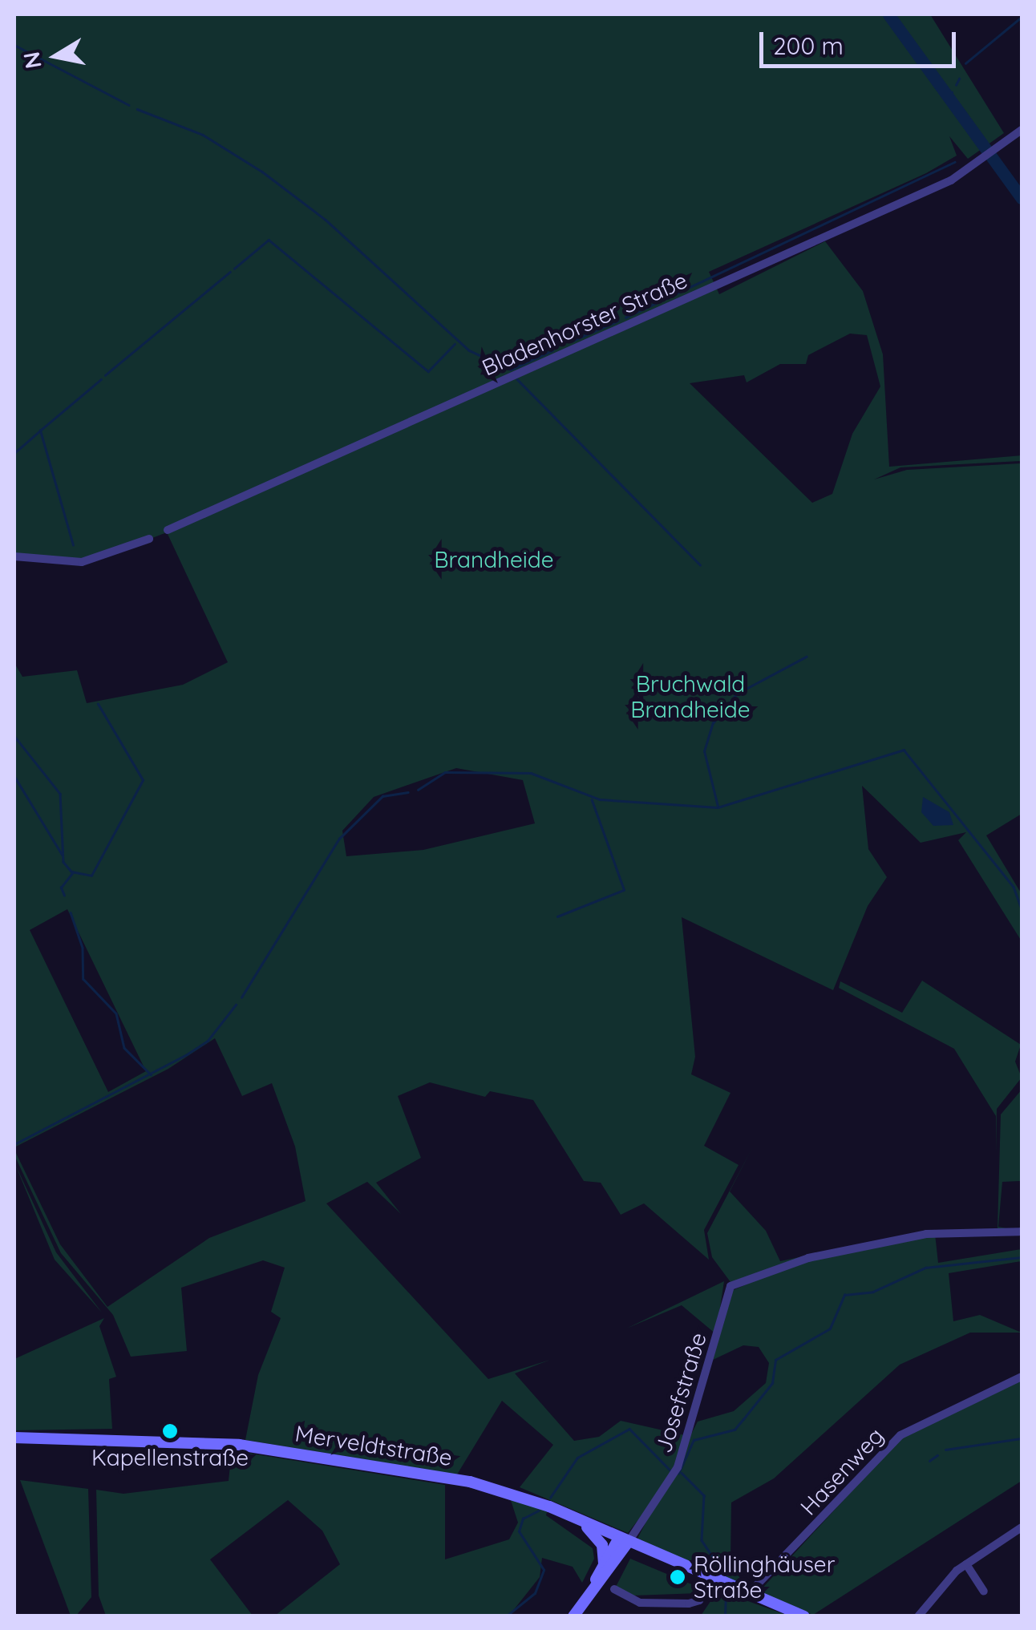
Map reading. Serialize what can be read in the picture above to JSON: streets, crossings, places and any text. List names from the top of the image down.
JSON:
{
  "streets": {
    "street": [
      "Bladenhorster Straße",
      "Josefstraße",
      "Merveldtstraße",
      "Hasenweg"
    ]
  },
  "crossings": [
    ["Josefstraße", "Merveldtstraße"],
    ["Merveldtstraße", "Hasenweg"]
  ],
  "parks": ["Brandheide", "Bruchwald Brandheide"],
  "places": ["Kapellenstraße", "Röllinghäuser Straße"],
  "scale_bar": "200 m",
  "north": "left"
}
